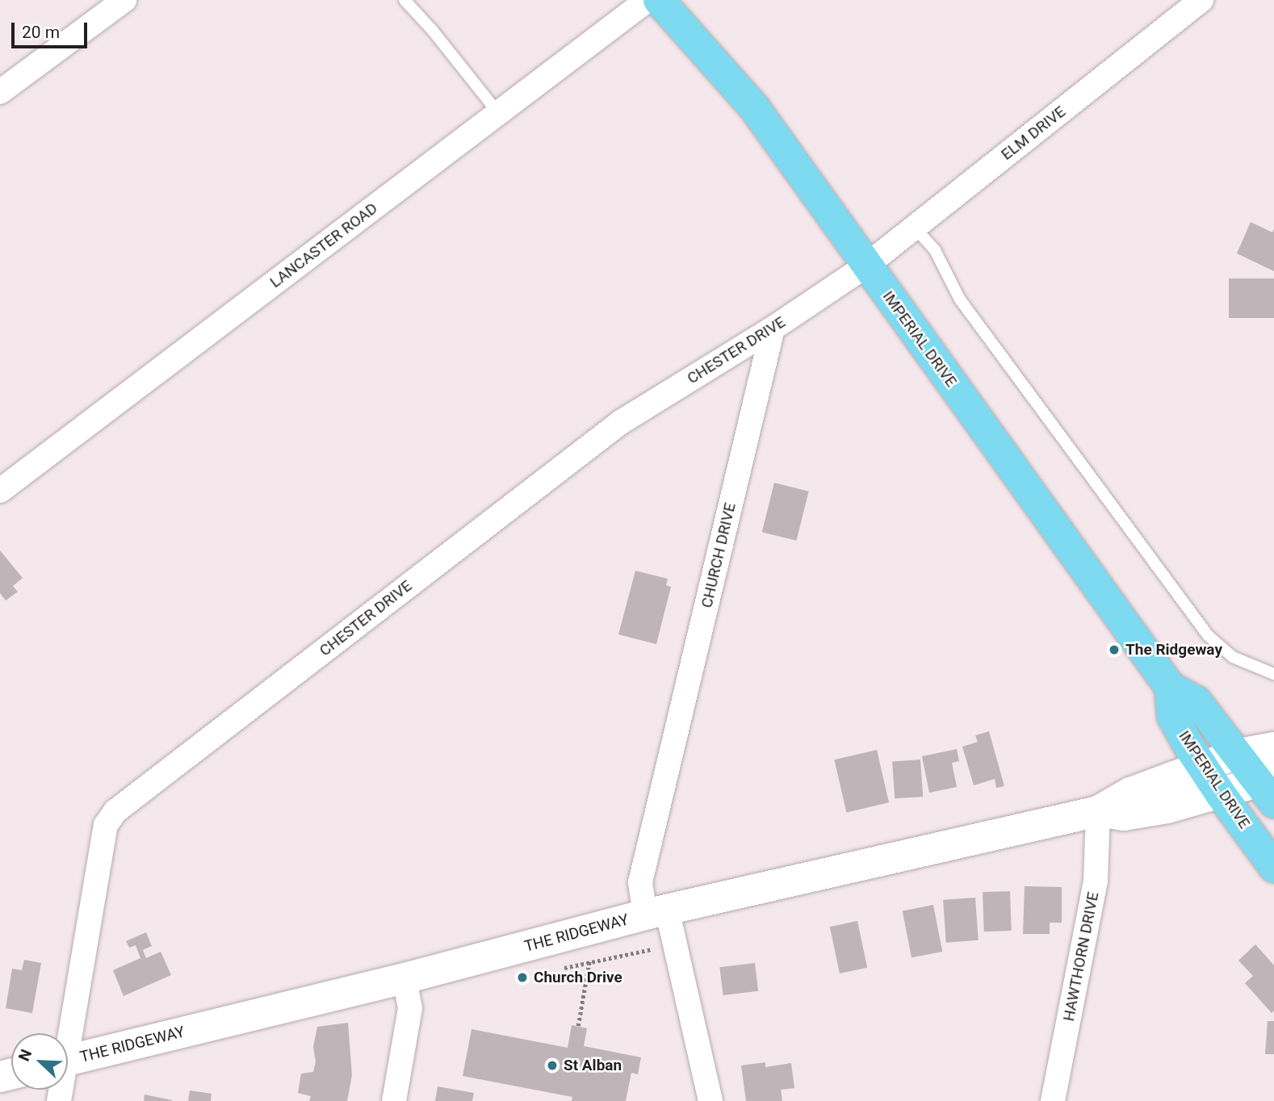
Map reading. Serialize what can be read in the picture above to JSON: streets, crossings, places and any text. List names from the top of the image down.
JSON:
{
  "streets": {
    "main road": ["IMPERIAL DRIVE"],
    "street": [
      "ELM DRIVE",
      "LANCASTER ROAD",
      "CHESTER DRIVE",
      "CHURCH DRIVE",
      "THE RIDGEWAY",
      "HAWTHORN DRIVE"
    ]
  },
  "crossings": [
    ["ELM DRIVE", "IMPERIAL DRIVE"],
    ["ELM DRIVE", "CHESTER DRIVE"],
    ["IMPERIAL DRIVE", "CHESTER DRIVE"],
    ["IMPERIAL DRIVE", "THE RIDGEWAY"],
    ["CHESTER DRIVE", "CHURCH DRIVE"],
    ["CHURCH DRIVE", "THE RIDGEWAY"],
    ["THE RIDGEWAY", "HAWTHORN DRIVE"]
  ],
  "places": ["The Ridgeway", "Church Drive", "St Alban"],
  "scale_bar": "20 m",
  "north": "top left"
}
